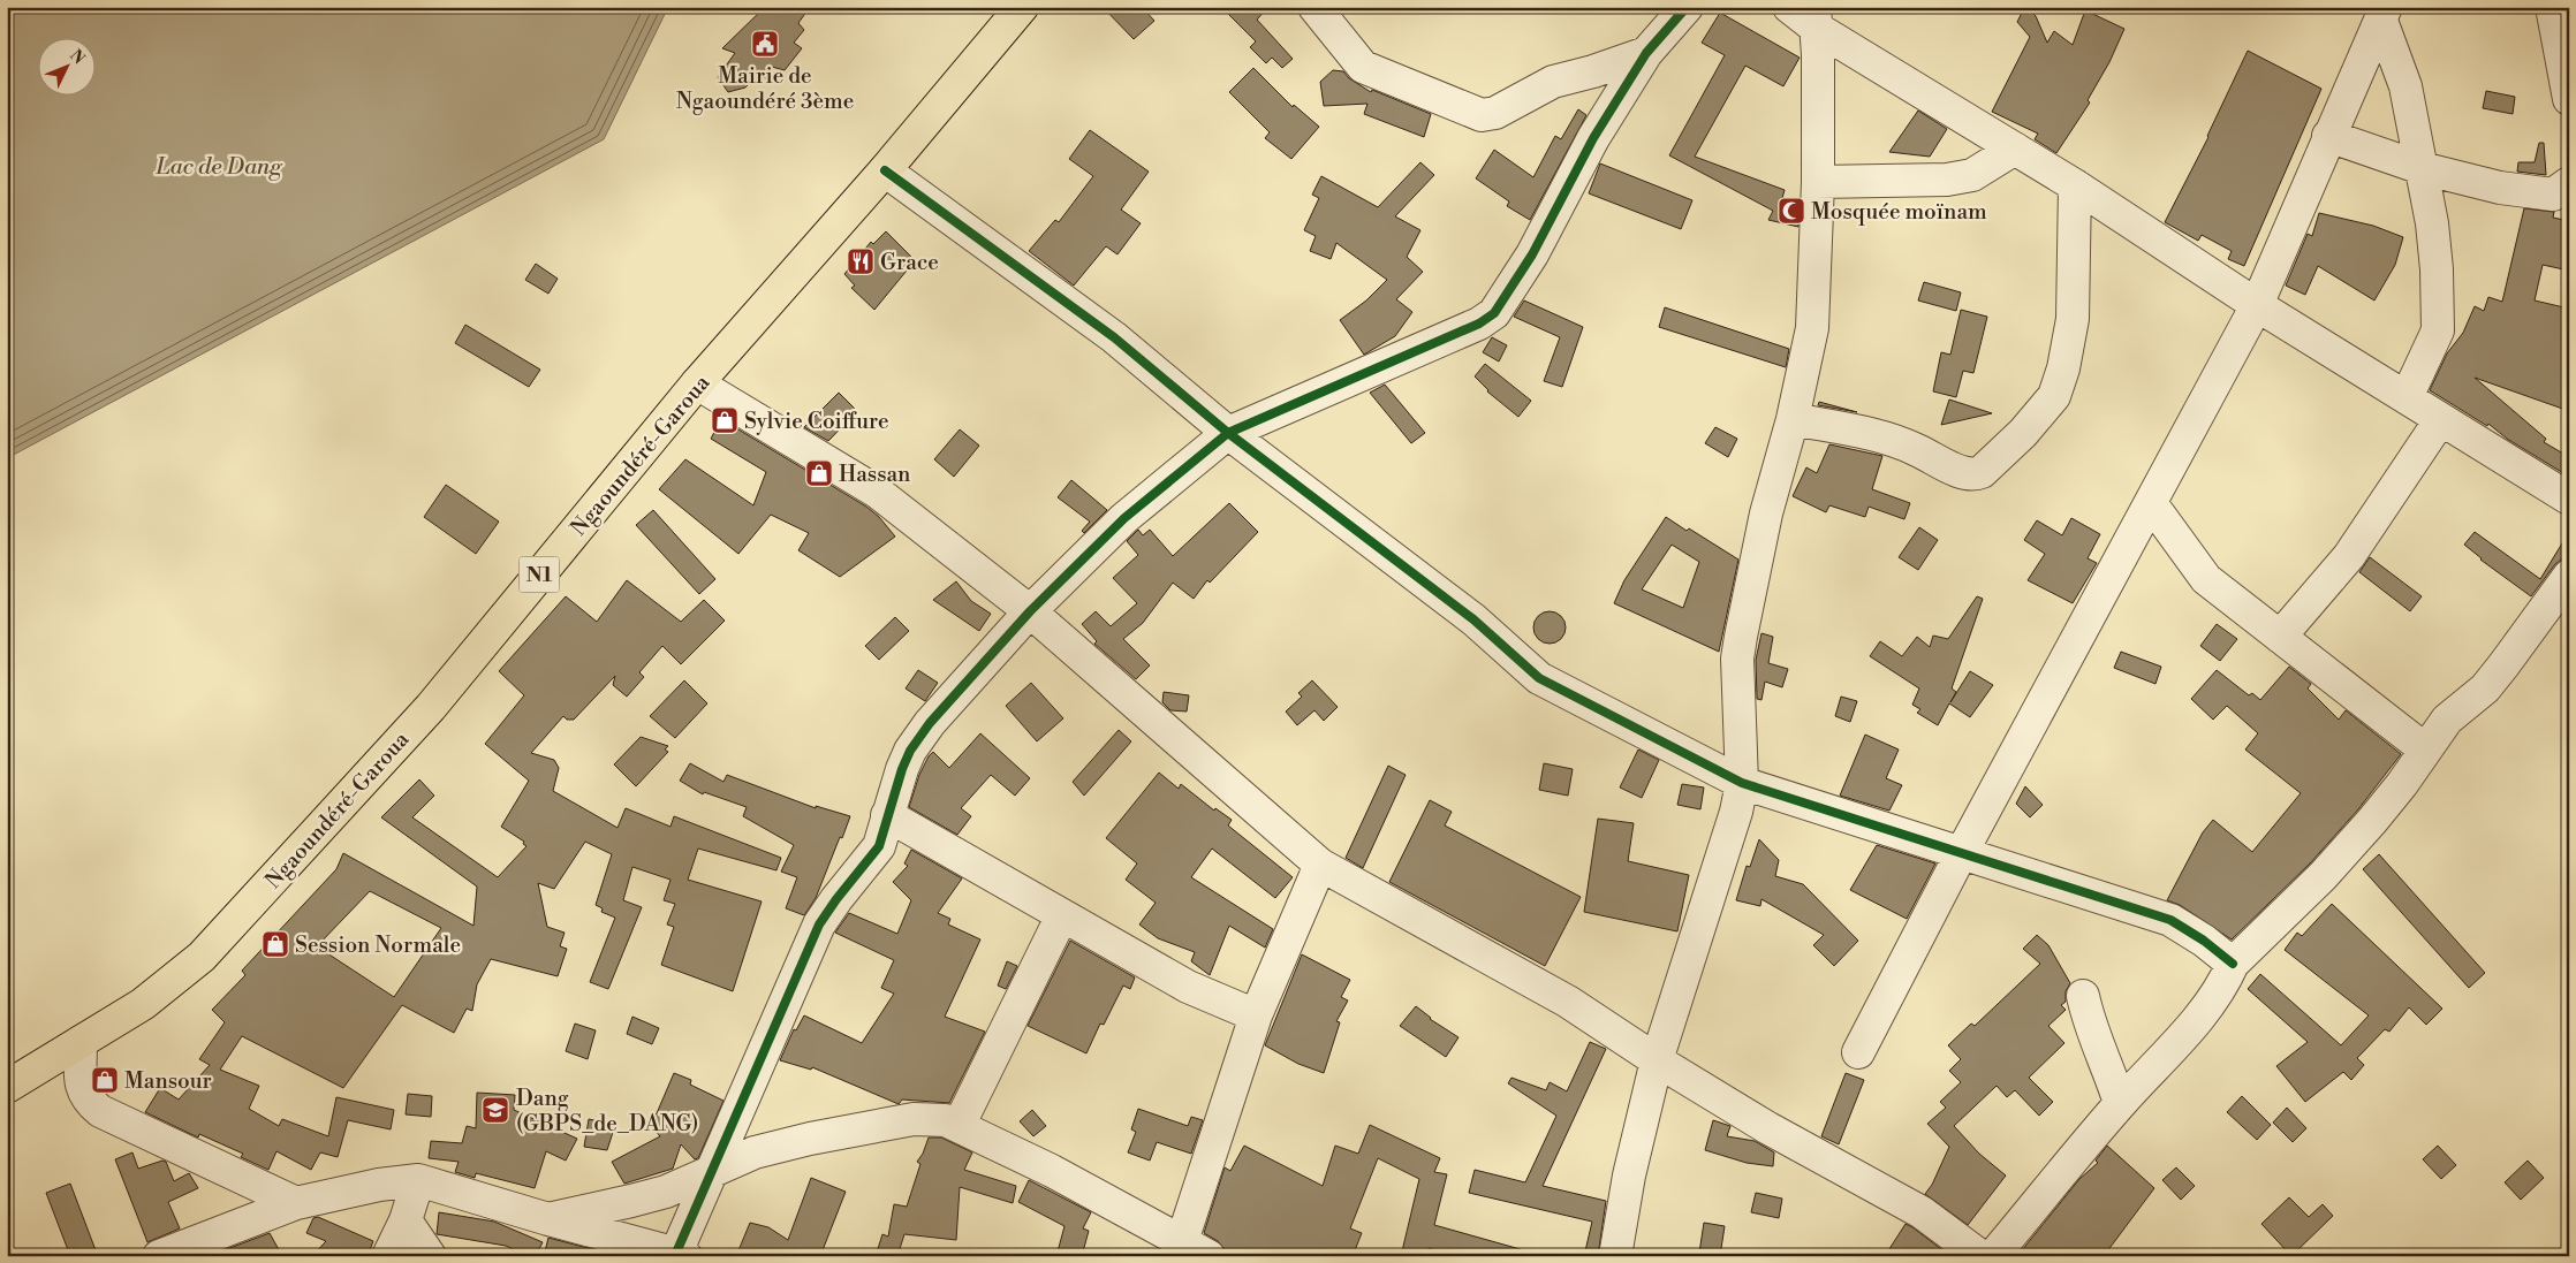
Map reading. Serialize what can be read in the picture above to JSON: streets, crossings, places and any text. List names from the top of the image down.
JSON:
{
  "streets": {
    "highway": ["Ngaoundéré-Garoua", "N1"]
  },
  "water": ["Lac de Dang"],
  "places": {
    "public building": ["Mairie de Ngaoundéré 3ème"],
    "mosque": ["Mosquée moïnam"],
    "restaurant": ["Grace"],
    "shop": [
      "Sylvie Coiffure",
      "Hassan",
      "Session Normale",
      "Mansour"
    ],
    "school or university": ["Dang (GBPS_de_DANG)"]
  },
  "north": "top right"
}
